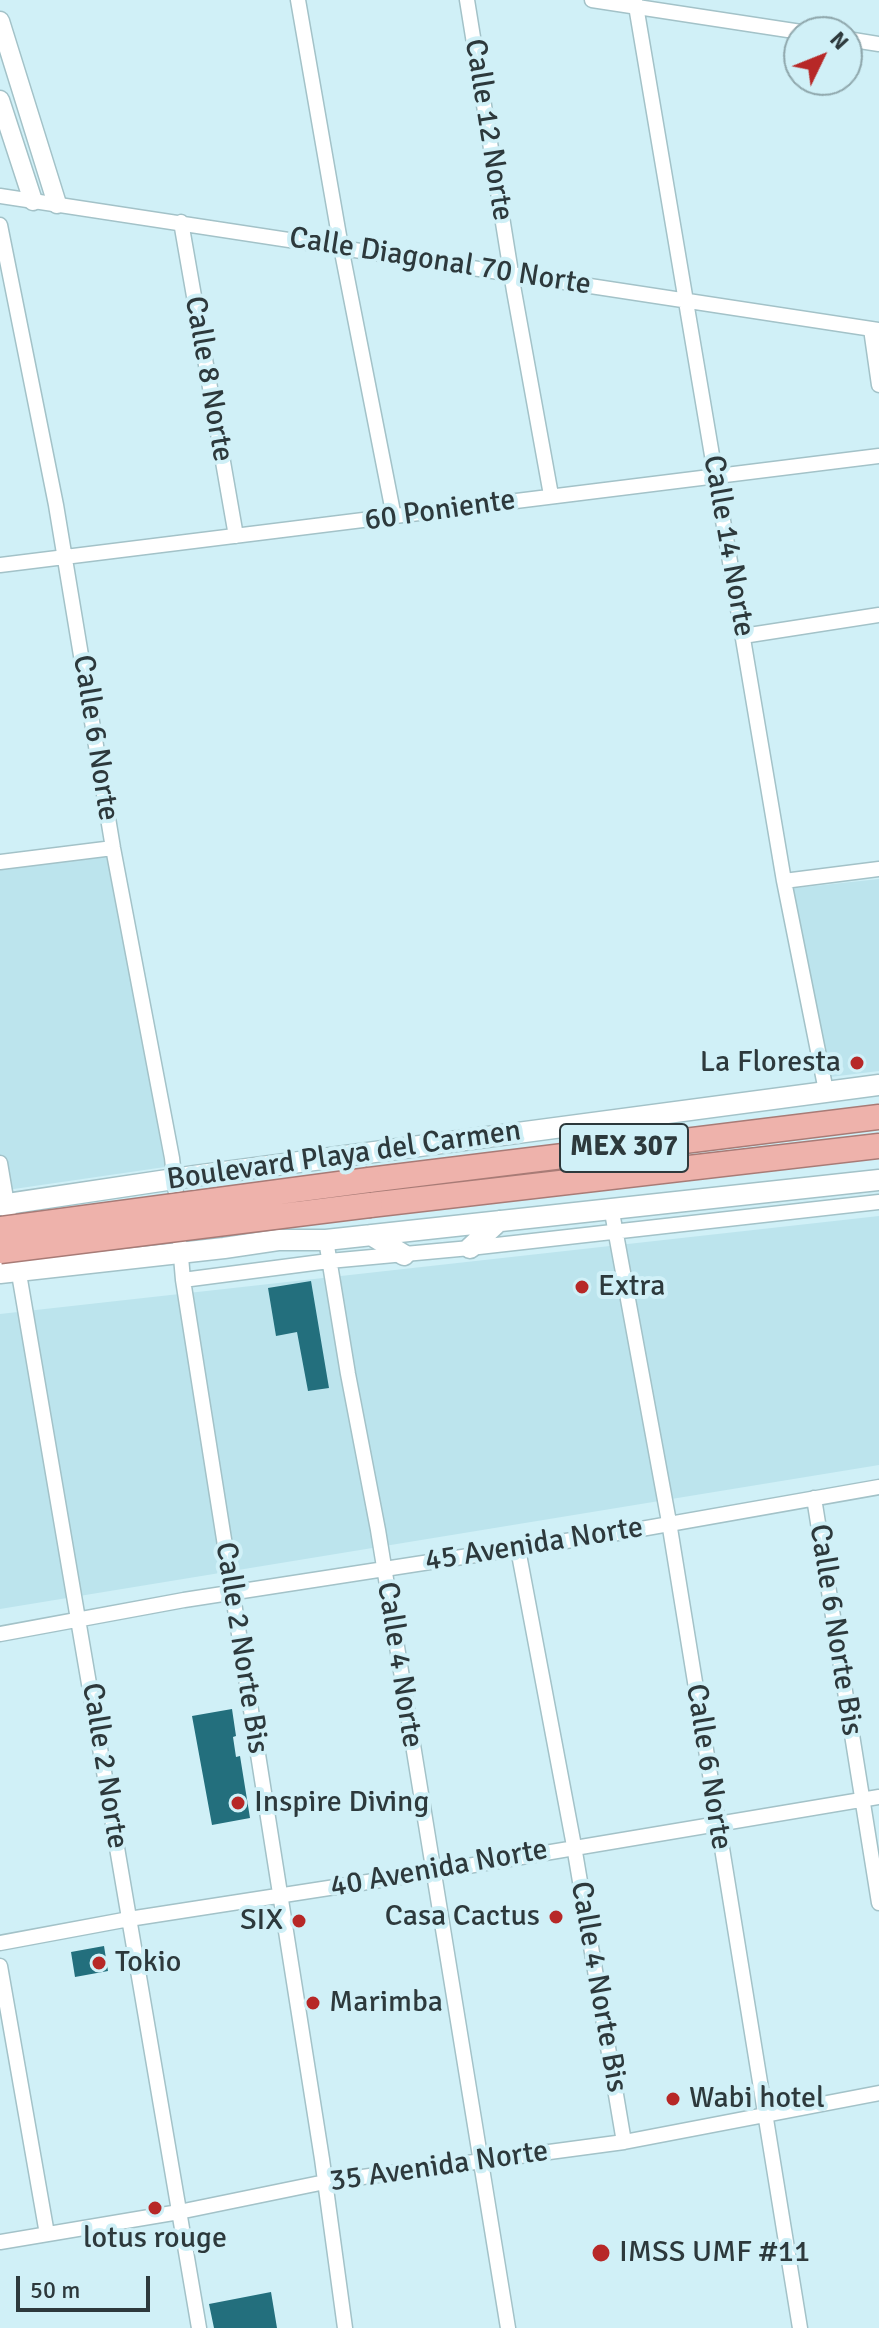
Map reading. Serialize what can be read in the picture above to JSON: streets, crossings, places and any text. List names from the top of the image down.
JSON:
{
  "streets": {
    "highway": ["MEX 307"],
    "main road": ["Boulevard Playa del Carmen"],
    "street": [
      "Calle 12 Norte",
      "Calle Diagonal 70 Norte",
      "Calle 8 Norte",
      "60 Poniente",
      "Calle 14 Norte",
      "Calle 6 Norte",
      "45 Avenida Norte",
      "Calle 6 Norte Bis",
      "Calle 2 Norte Bis",
      "Calle 4 Norte",
      "Calle 2 Norte",
      "40 Avenida Norte",
      "Calle 4 Norte Bis",
      "35 Avenida Norte"
    ]
  },
  "crossings": [
    ["Calle 12 Norte", "Calle Diagonal 70 Norte"],
    ["Calle 12 Norte", "60 Poniente"],
    ["Calle Diagonal 70 Norte", "Calle 8 Norte"],
    ["Calle Diagonal 70 Norte", "Calle 14 Norte"],
    ["Calle 8 Norte", "60 Poniente"],
    ["60 Poniente", "Calle 14 Norte"],
    ["60 Poniente", "Calle 6 Norte"],
    ["Calle 14 Norte", "Boulevard Playa del Carmen"],
    ["Calle 6 Norte", "Boulevard Playa del Carmen"],
    ["Calle 6 Norte", "45 Avenida Norte"],
    ["Calle 6 Norte", "Calle 2 Norte Bis"],
    ["Calle 6 Norte", "40 Avenida Norte"],
    ["Calle 6 Norte", "35 Avenida Norte"],
    ["Boulevard Playa del Carmen", "Calle 2 Norte"],
    ["45 Avenida Norte", "Calle 6 Norte Bis"],
    ["45 Avenida Norte", "Calle 2 Norte Bis"],
    ["45 Avenida Norte", "Calle 4 Norte"],
    ["45 Avenida Norte", "Calle 2 Norte"],
    ["45 Avenida Norte", "Calle 4 Norte Bis"],
    ["Calle 6 Norte Bis", "40 Avenida Norte"],
    ["Calle 2 Norte Bis", "40 Avenida Norte"],
    ["Calle 2 Norte Bis", "35 Avenida Norte"],
    ["Calle 4 Norte", "40 Avenida Norte"],
    ["Calle 4 Norte", "35 Avenida Norte"],
    ["Calle 2 Norte", "40 Avenida Norte"],
    ["Calle 2 Norte", "35 Avenida Norte"],
    ["40 Avenida Norte", "Calle 4 Norte Bis"],
    ["Calle 4 Norte Bis", "35 Avenida Norte"]
  ],
  "places": [
    "La Floresta",
    "Extra",
    "Inspire Diving",
    "Casa Cactus",
    "SIX",
    "Tokio",
    "Marimba",
    "Wabi hotel",
    "lotus rouge",
    "IMSS UMF #11"
  ],
  "scale_bar": "50 m",
  "north": "top right"
}
